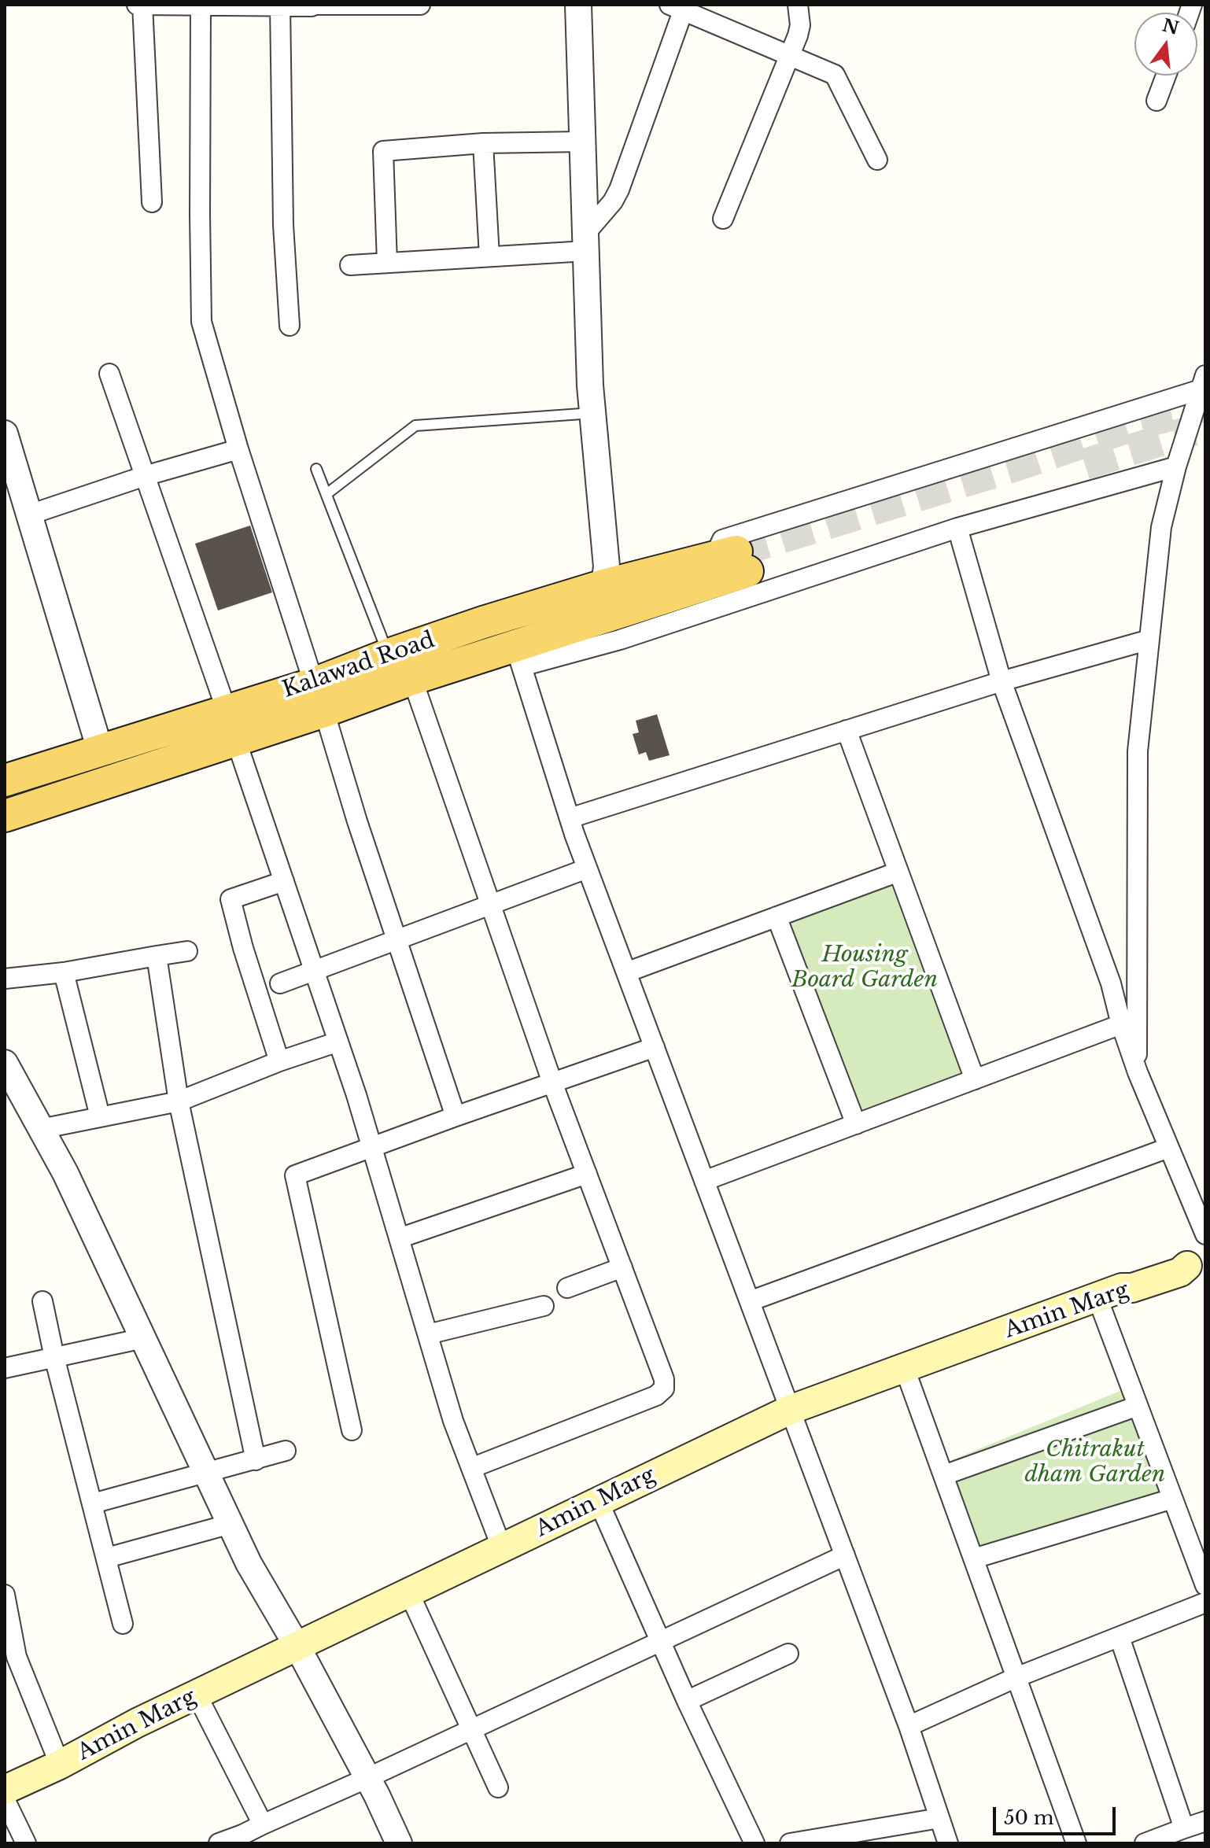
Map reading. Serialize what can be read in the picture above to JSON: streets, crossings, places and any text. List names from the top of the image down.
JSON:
{
  "streets": {
    "main road": ["Kalawad Road", "Amin Marg"]
  },
  "parks": ["Housing Board Garden", "Chitrakut dham Garden"],
  "scale_bar": "50 m",
  "north": "top"
}
